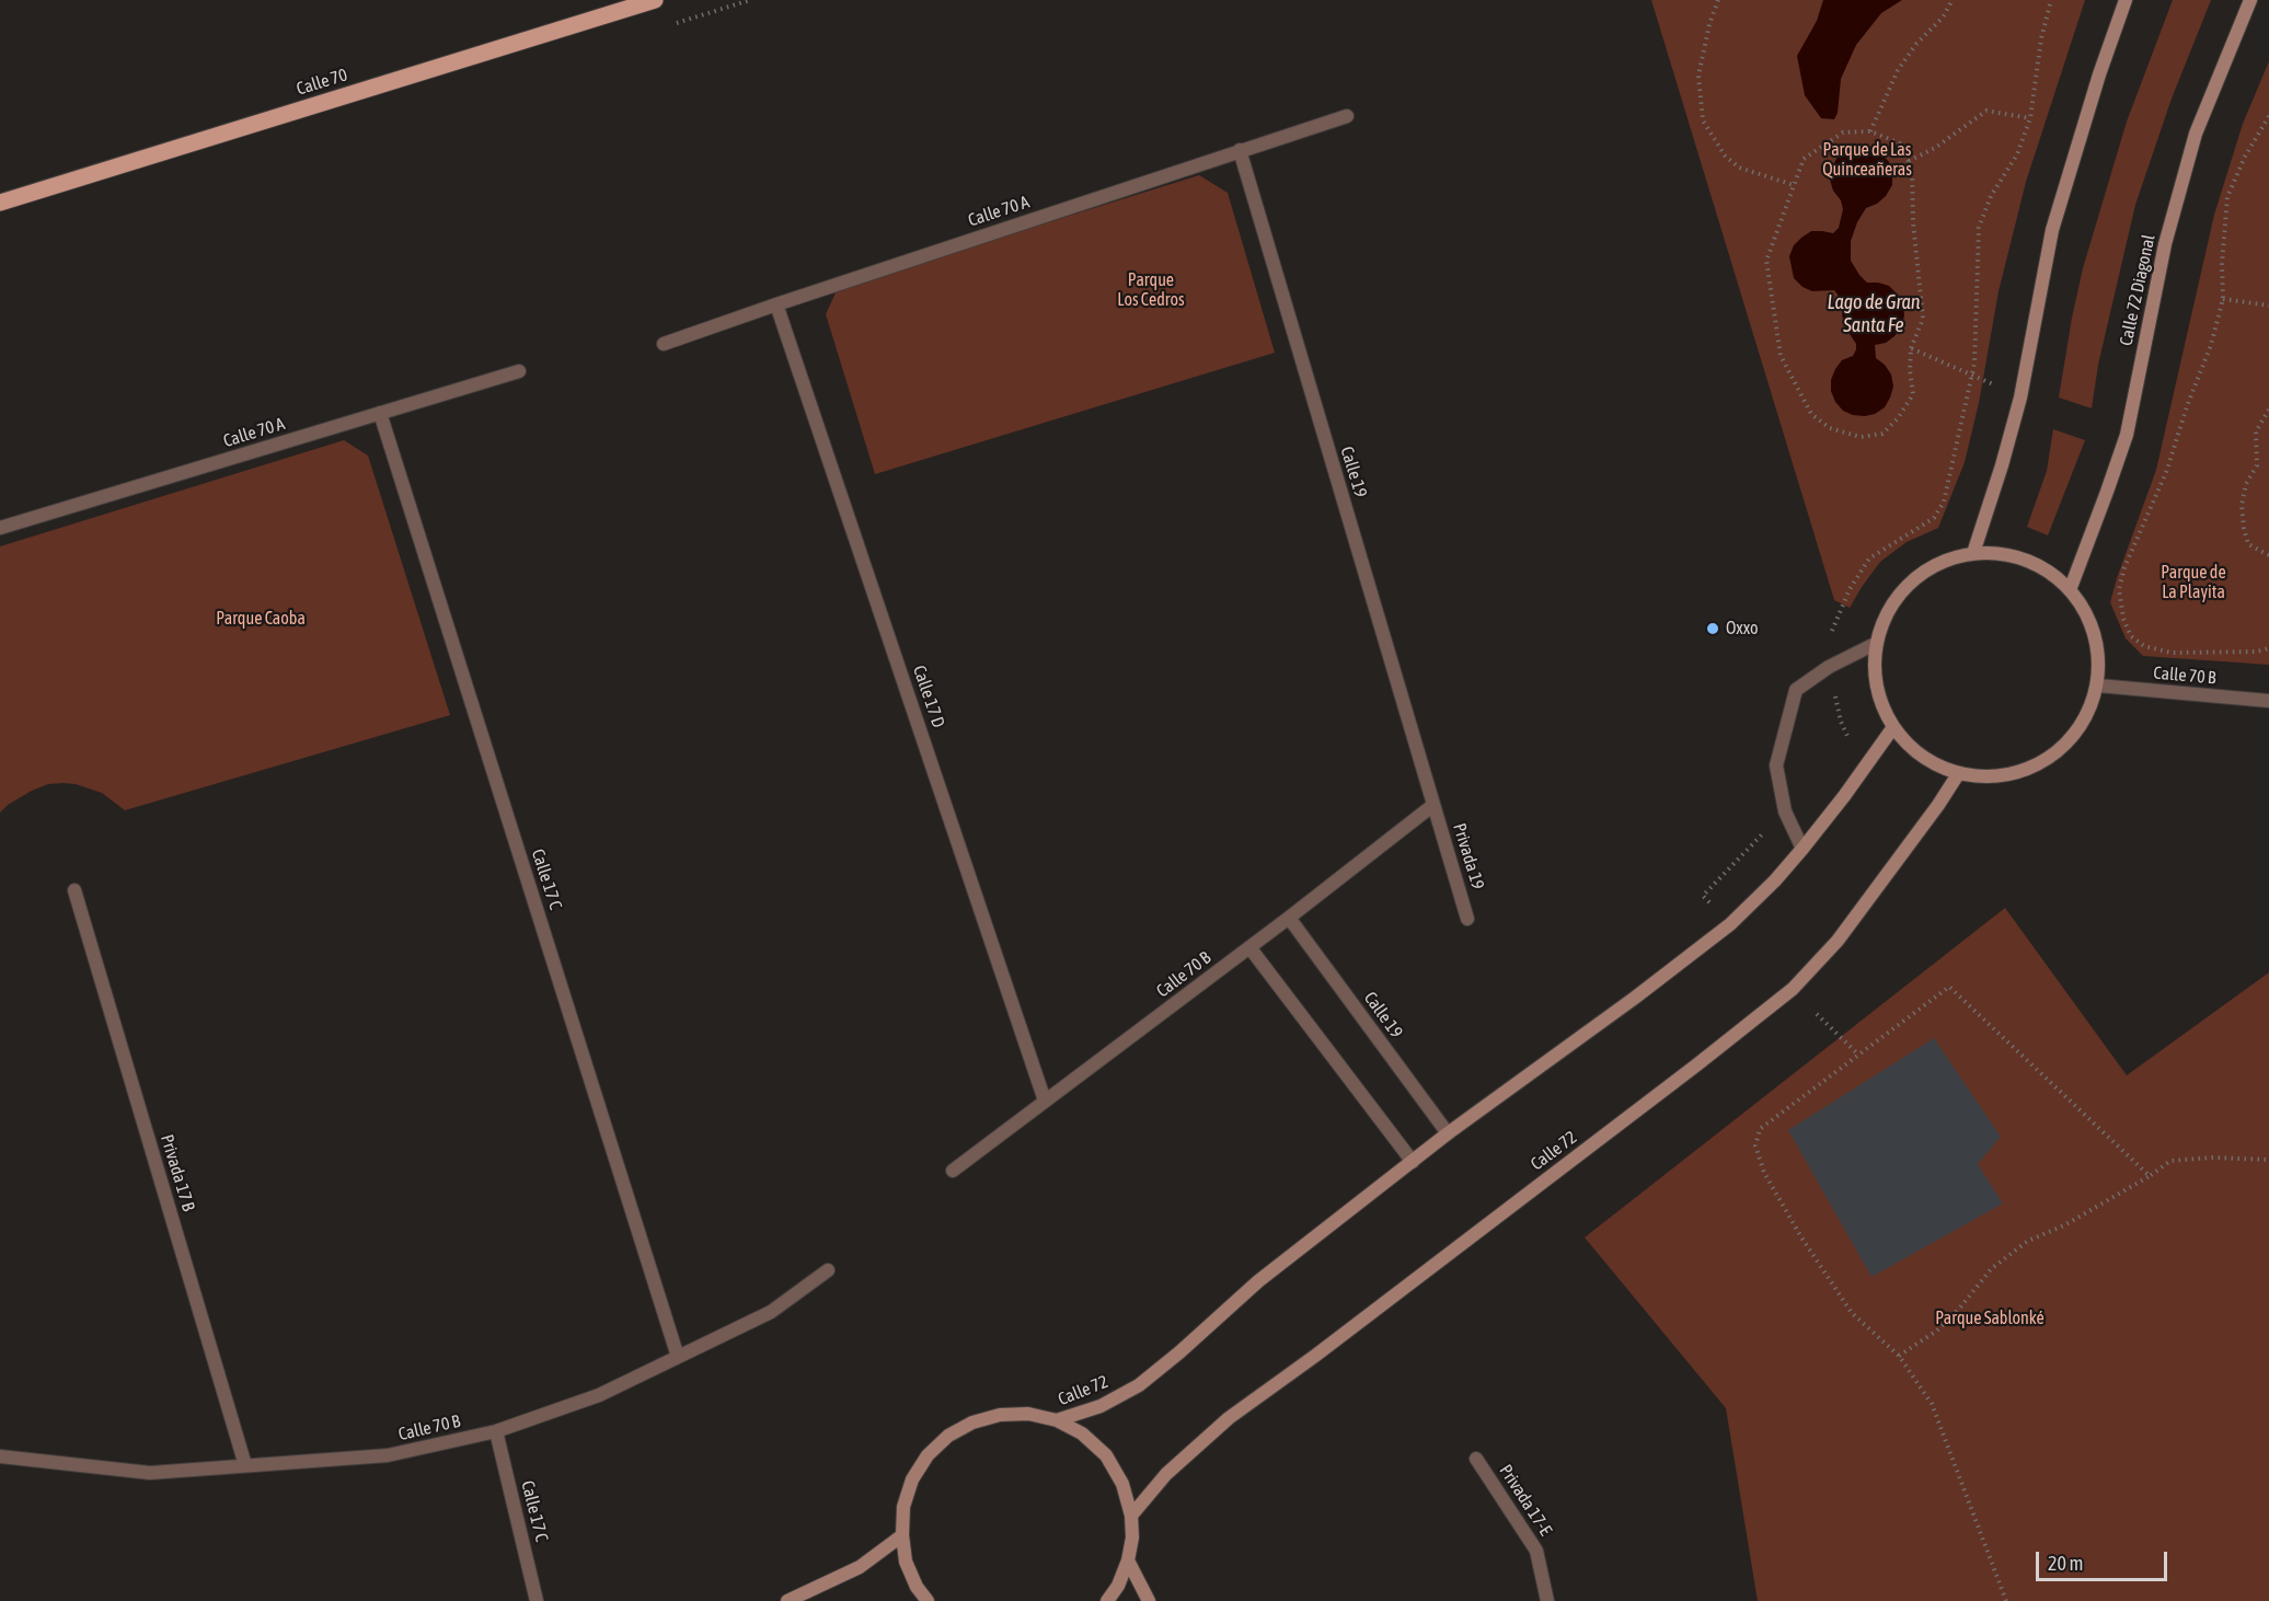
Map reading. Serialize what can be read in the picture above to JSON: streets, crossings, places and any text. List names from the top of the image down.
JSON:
{
  "streets": {
    "main road": ["Calle 70", "Calle 72 Diagonal", "Calle 72"],
    "street": [
      "Calle 70 A",
      "Calle 19",
      "Calle 70 B",
      "Calle 17 D",
      "Privada 19",
      "Calle 17 C",
      "Privada 17 B",
      "Privada 17-E"
    ]
  },
  "crossings": [
    ["Calle 70 A", "Calle 19"],
    ["Calle 70 A", "Calle 17 D"],
    ["Calle 70 A", "Calle 17 C"],
    ["Calle 72 Diagonal", "Calle 70 B"],
    ["Calle 72 Diagonal", "Calle 72"],
    ["Calle 19", "Calle 70 B"],
    ["Calle 19", "Privada 19"],
    ["Calle 19", "Calle 72"],
    ["Calle 70 B", "Calle 17 D"],
    ["Calle 70 B", "Privada 19"],
    ["Calle 70 B", "Calle 17 C"],
    ["Calle 70 B", "Calle 72"],
    ["Calle 70 B", "Privada 17 B"]
  ],
  "water": ["Lago de Gran Santa Fe"],
  "parks": [
    "Parque de Las Quinceañeras",
    "Parque Los Cedros",
    "Parque de La Playita",
    "Parque Caoba",
    "Parque Sablonké"
  ],
  "places": ["Oxxo"],
  "scale_bar": "20 m"
}
